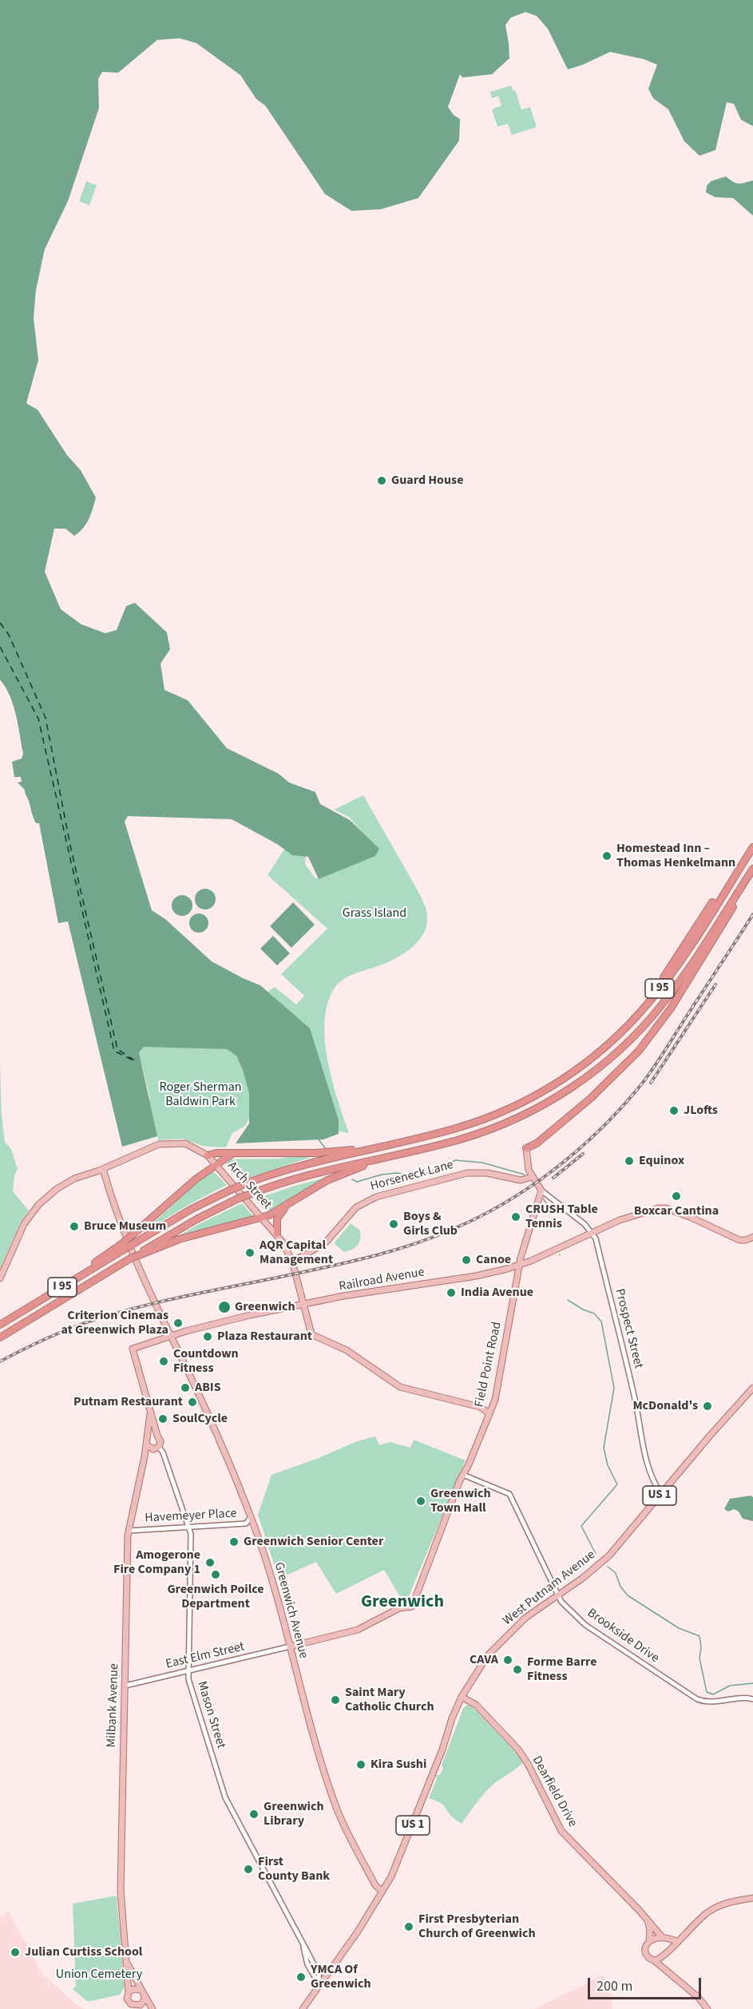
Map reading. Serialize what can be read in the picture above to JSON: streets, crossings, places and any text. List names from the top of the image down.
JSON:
{
  "streets": {
    "highway": ["I 95"],
    "main road": [
      "Horseneck Lane",
      "Arch Street",
      "Railroad Avenue",
      "Field Point Road",
      "US 1",
      "West Putnam Avenue",
      "Greenwich Avenue",
      "Milbank Avenue",
      "Mason Street",
      "Dearfield Drive"
    ],
    "street": [
      "Prospect Street",
      "Havemeyer Place",
      "Brookside Drive",
      "East Elm Street"
    ]
  },
  "crossings": [
    ["Horseneck Lane", "Arch Street"],
    ["Arch Street", "Railroad Avenue"],
    ["Arch Street", "Field Point Road"],
    ["Arch Street", "Greenwich Avenue"],
    ["Railroad Avenue", "Prospect Street"],
    ["Railroad Avenue", "Field Point Road"],
    ["Railroad Avenue", "Greenwich Avenue"],
    ["Railroad Avenue", "Mason Street"],
    ["Prospect Street", "Field Point Road"],
    ["Prospect Street", "West Putnam Avenue"],
    ["Field Point Road", "Greenwich Avenue"],
    ["Field Point Road", "Brookside Drive"],
    ["Field Point Road", "East Elm Street"],
    ["US 1", "West Putnam Avenue"],
    ["US 1", "Mason Street"],
    ["Havemeyer Place", "Greenwich Avenue"],
    ["Havemeyer Place", "Milbank Avenue"],
    ["Havemeyer Place", "Mason Street"],
    ["West Putnam Avenue", "Greenwich Avenue"],
    ["West Putnam Avenue", "Brookside Drive"],
    ["West Putnam Avenue", "Mason Street"],
    ["West Putnam Avenue", "Dearfield Drive"],
    ["Greenwich Avenue", "East Elm Street"],
    ["East Elm Street", "Milbank Avenue"],
    ["East Elm Street", "Mason Street"],
    ["Milbank Avenue", "Mason Street"]
  ],
  "districts": ["Greenwich"],
  "parks": ["Grass Island", "Roger Sherman Baldwin Park", "Union Cemetery"],
  "places": [
    "Guard House",
    "Homestead Inn – Thomas Henkelmann",
    "JLofts",
    "Equinox",
    "Boxcar Cantina",
    "CRUSH Table Tennis",
    "Boys & Girls Club",
    "Bruce Museum",
    "AQR Capital Management",
    "Canoe",
    "India Avenue",
    "Greenwich",
    "Criterion Cinemas at Greenwich Plaza",
    "Plaza Restaurant",
    "Countdown Fitness",
    "ABIS",
    "Putnam Restaurant",
    "McDonald's",
    "SoulCycle",
    "Greenwich Town Hall",
    "Greenwich Senior Center",
    "Amogerone Fire Company 1",
    "Greenwich Poilce Department",
    "CAVA",
    "Forme Barre Fitness",
    "Saint Mary Catholic Church",
    "Kira Sushi",
    "Greenwich Library",
    "First County Bank",
    "First Presbyterian Church of Greenwich",
    "Julian Curtiss School",
    "YMCA Of Greenwich"
  ],
  "scale_bar": "200 m"
}
